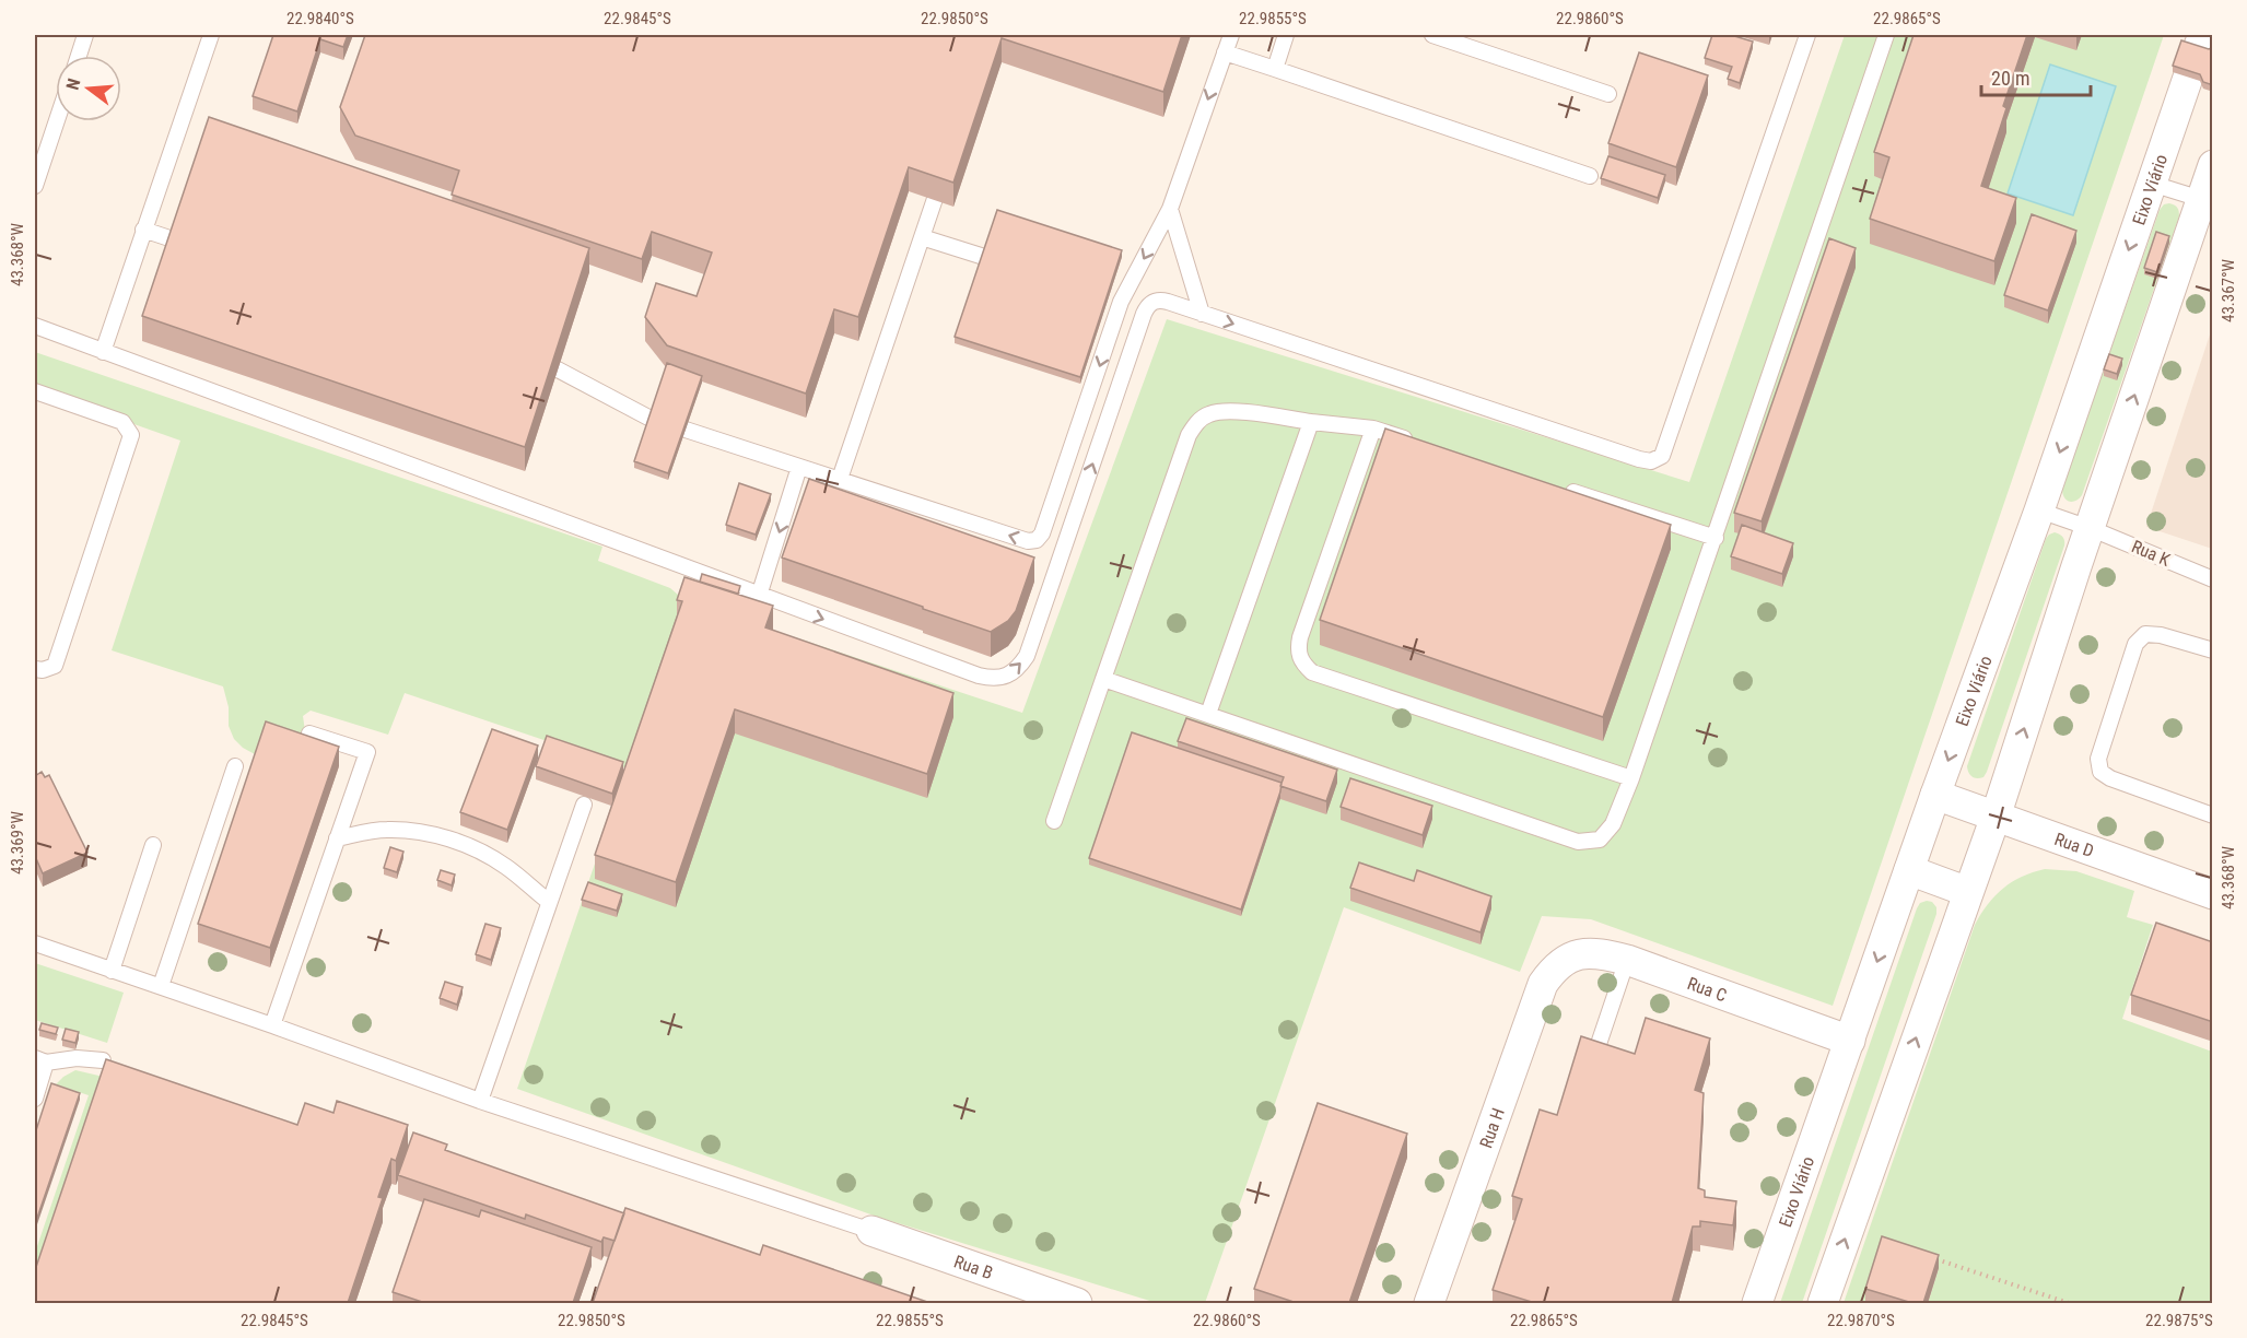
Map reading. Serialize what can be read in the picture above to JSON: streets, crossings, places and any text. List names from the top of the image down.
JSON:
{
  "streets": {
    "street": [
      "Eixo Viário",
      "Rua D",
      "Rua C",
      "Rua H",
      "Rua B"
    ],
    "lane": ["Rua K"]
  },
  "crossings": [
    ["Eixo Viário", "Rua K"],
    ["Eixo Viário", "Rua D"],
    ["Eixo Viário", "Rua C"],
    ["Rua C", "Rua H"]
  ],
  "scale_bar": "20 m",
  "north": "left",
  "coordinates": [
    "22.9840°S",
    "22.9845°S",
    "22.9850°S",
    "22.9855°S",
    "22.9860°S",
    "22.9865°S",
    "43.368°W",
    "43.367°W",
    "43.369°W",
    "22.9870°S",
    "22.9875°S"
  ]
}
